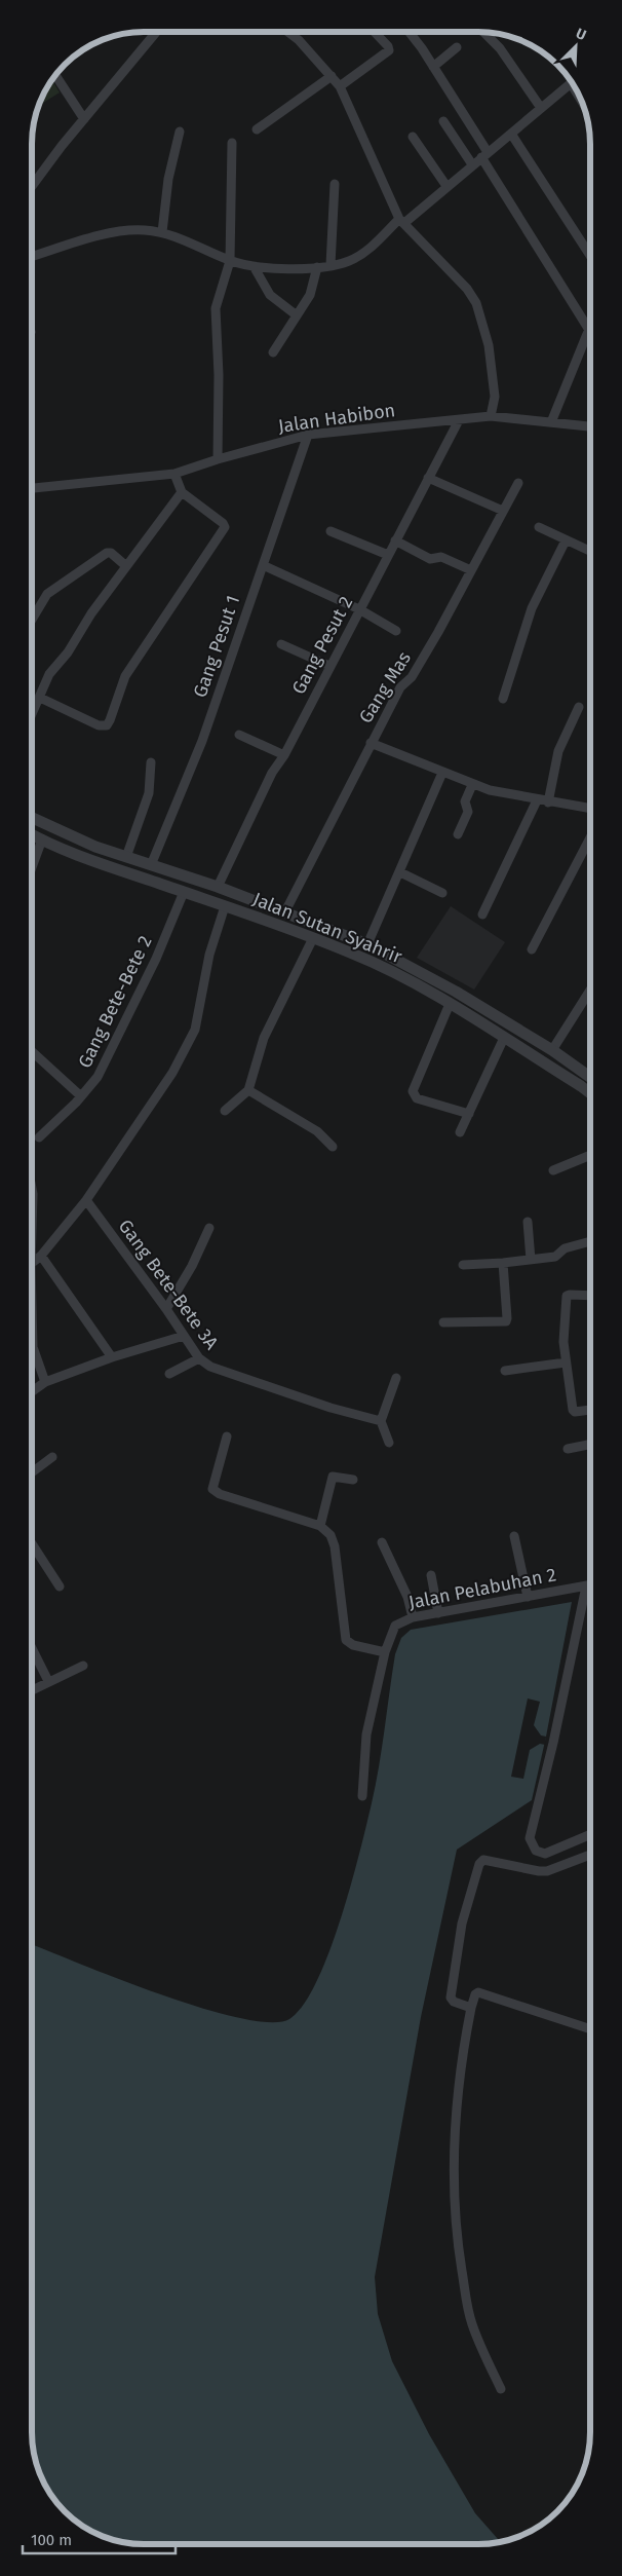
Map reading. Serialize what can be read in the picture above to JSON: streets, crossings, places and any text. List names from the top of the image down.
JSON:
{
  "streets": {
    "street": [
      "Jalan Habibon",
      "Gang Pesut 2",
      "Gang Pesut 1",
      "Gang Mas",
      "Jalan Sutan Syahrir",
      "Gang Bete-Bete 2",
      "Gang Bete-Bete 3A",
      "Jalan Pelabuhan 2"
    ]
  },
  "crossings": [
    ["Jalan Habibon", "Gang Pesut 2"],
    ["Jalan Habibon", "Gang Pesut 1"],
    ["Gang Pesut 2", "Jalan Sutan Syahrir"],
    ["Gang Pesut 1", "Jalan Sutan Syahrir"],
    ["Gang Mas", "Jalan Sutan Syahrir"],
    ["Jalan Sutan Syahrir", "Gang Bete-Bete 2"]
  ],
  "scale_bar": "100 m",
  "north": "top right"
}
